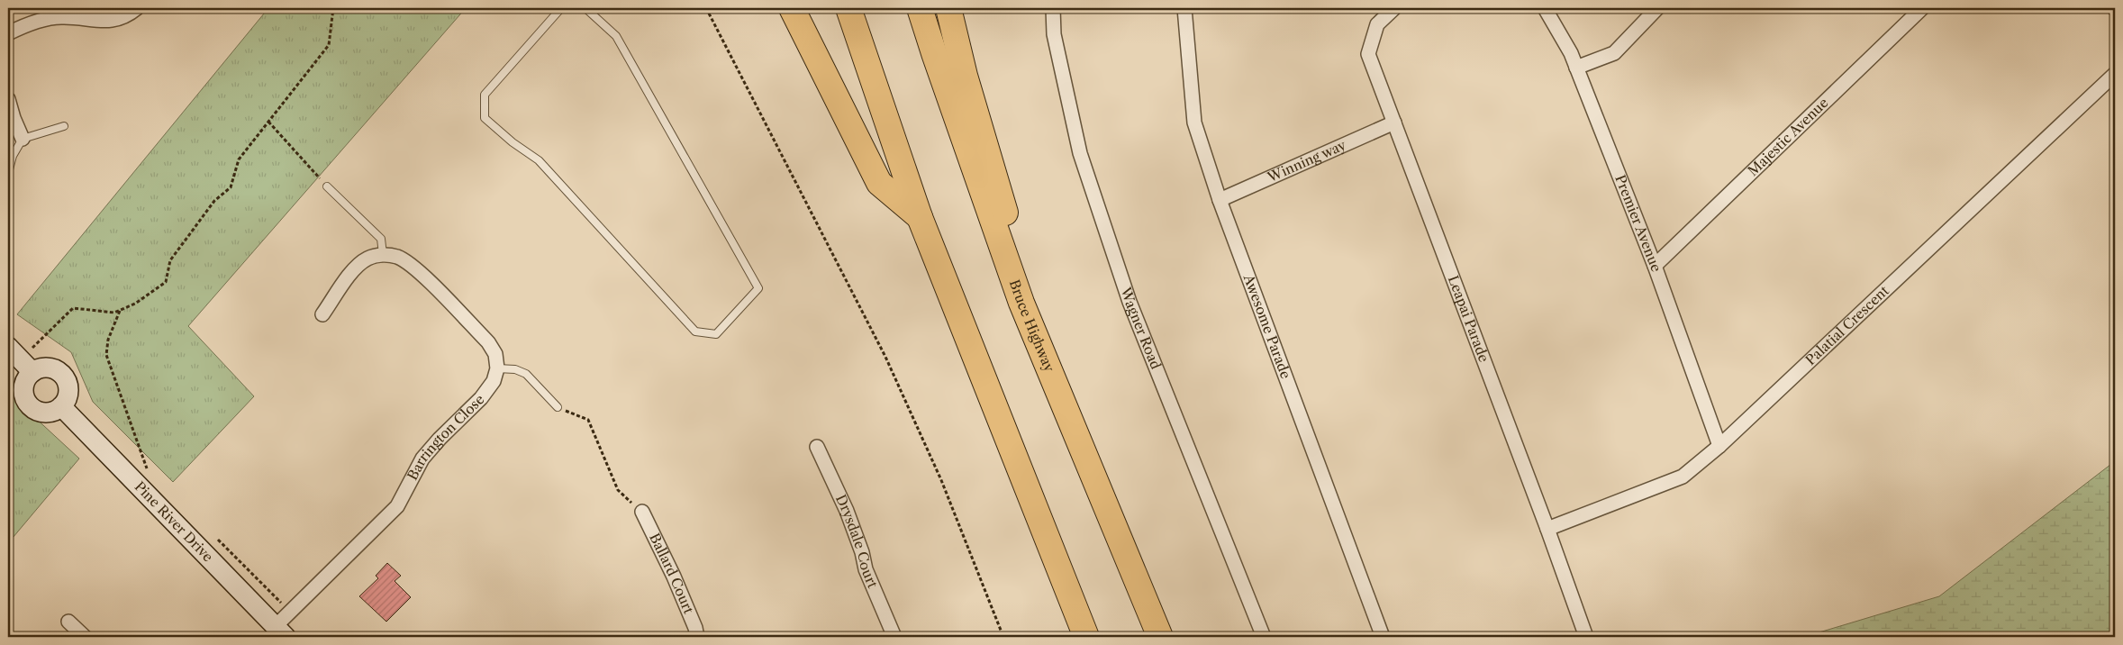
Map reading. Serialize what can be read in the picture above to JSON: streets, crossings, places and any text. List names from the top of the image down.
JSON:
{
  "streets": {
    "highway": ["Bruce Highway"],
    "street": [
      "Majestic Avenue",
      "Winning way",
      "Premier Avenue",
      "Leapai Parade",
      "Awesome Parade",
      "Palatial Crescent",
      "Wagner Road",
      "Barrington Close",
      "Pine River Drive",
      "Drysdale Court",
      "Ballard Court"
    ]
  },
  "crossings": [
    ["Majestic Avenue", "Premier Avenue"],
    ["Winning way", "Leapai Parade"],
    ["Winning way", "Awesome Parade"],
    ["Premier Avenue", "Palatial Crescent"],
    ["Leapai Parade", "Palatial Crescent"],
    ["Barrington Close", "Pine River Drive"]
  ]
}
